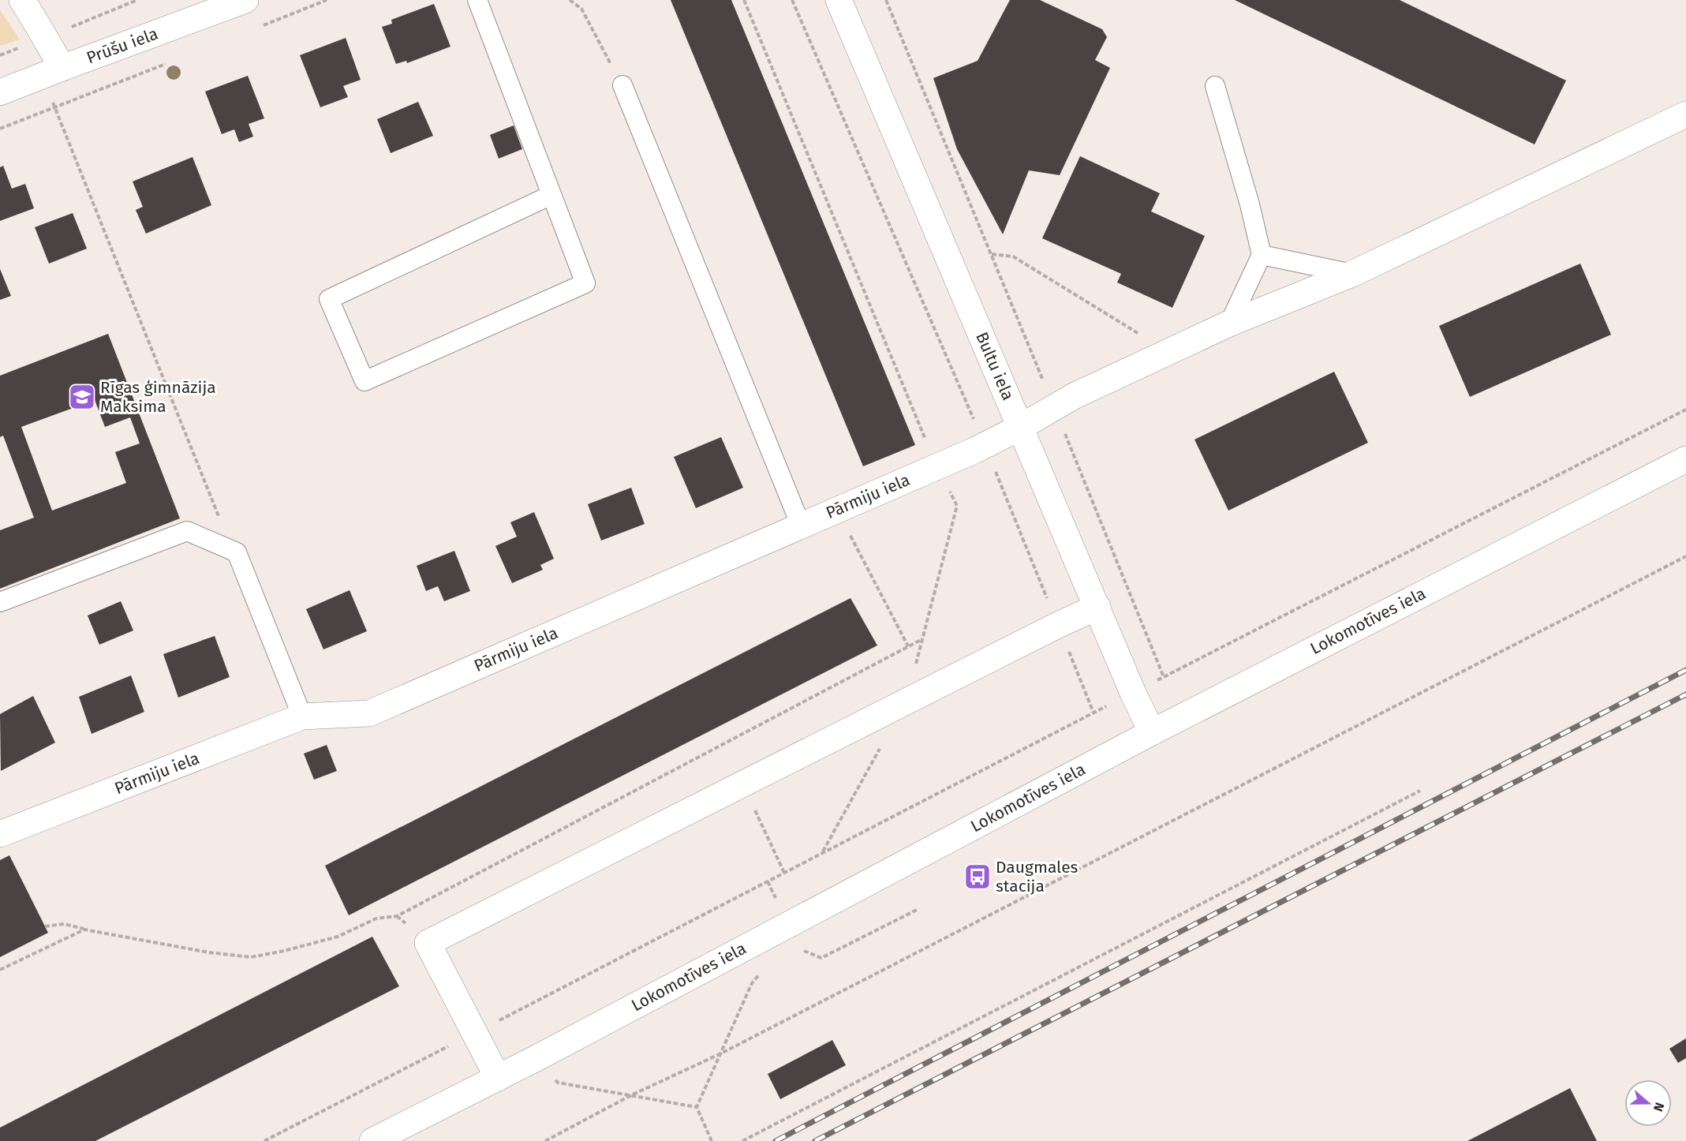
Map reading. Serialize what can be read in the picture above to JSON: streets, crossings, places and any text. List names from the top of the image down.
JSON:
{
  "streets": {
    "street": [
      "Prūšu iela",
      "Bultu iela",
      "Pārmiju iela",
      "Lokomotīves iela"
    ]
  },
  "crossings": [
    ["Bultu iela", "Pārmiju iela"],
    ["Bultu iela", "Lokomotīves iela"]
  ],
  "places": {
    "school or university": ["Rīgas ģimnāzija Maksima"],
    "bus stop": ["Daugmales stacija"]
  },
  "north": "right"
}
